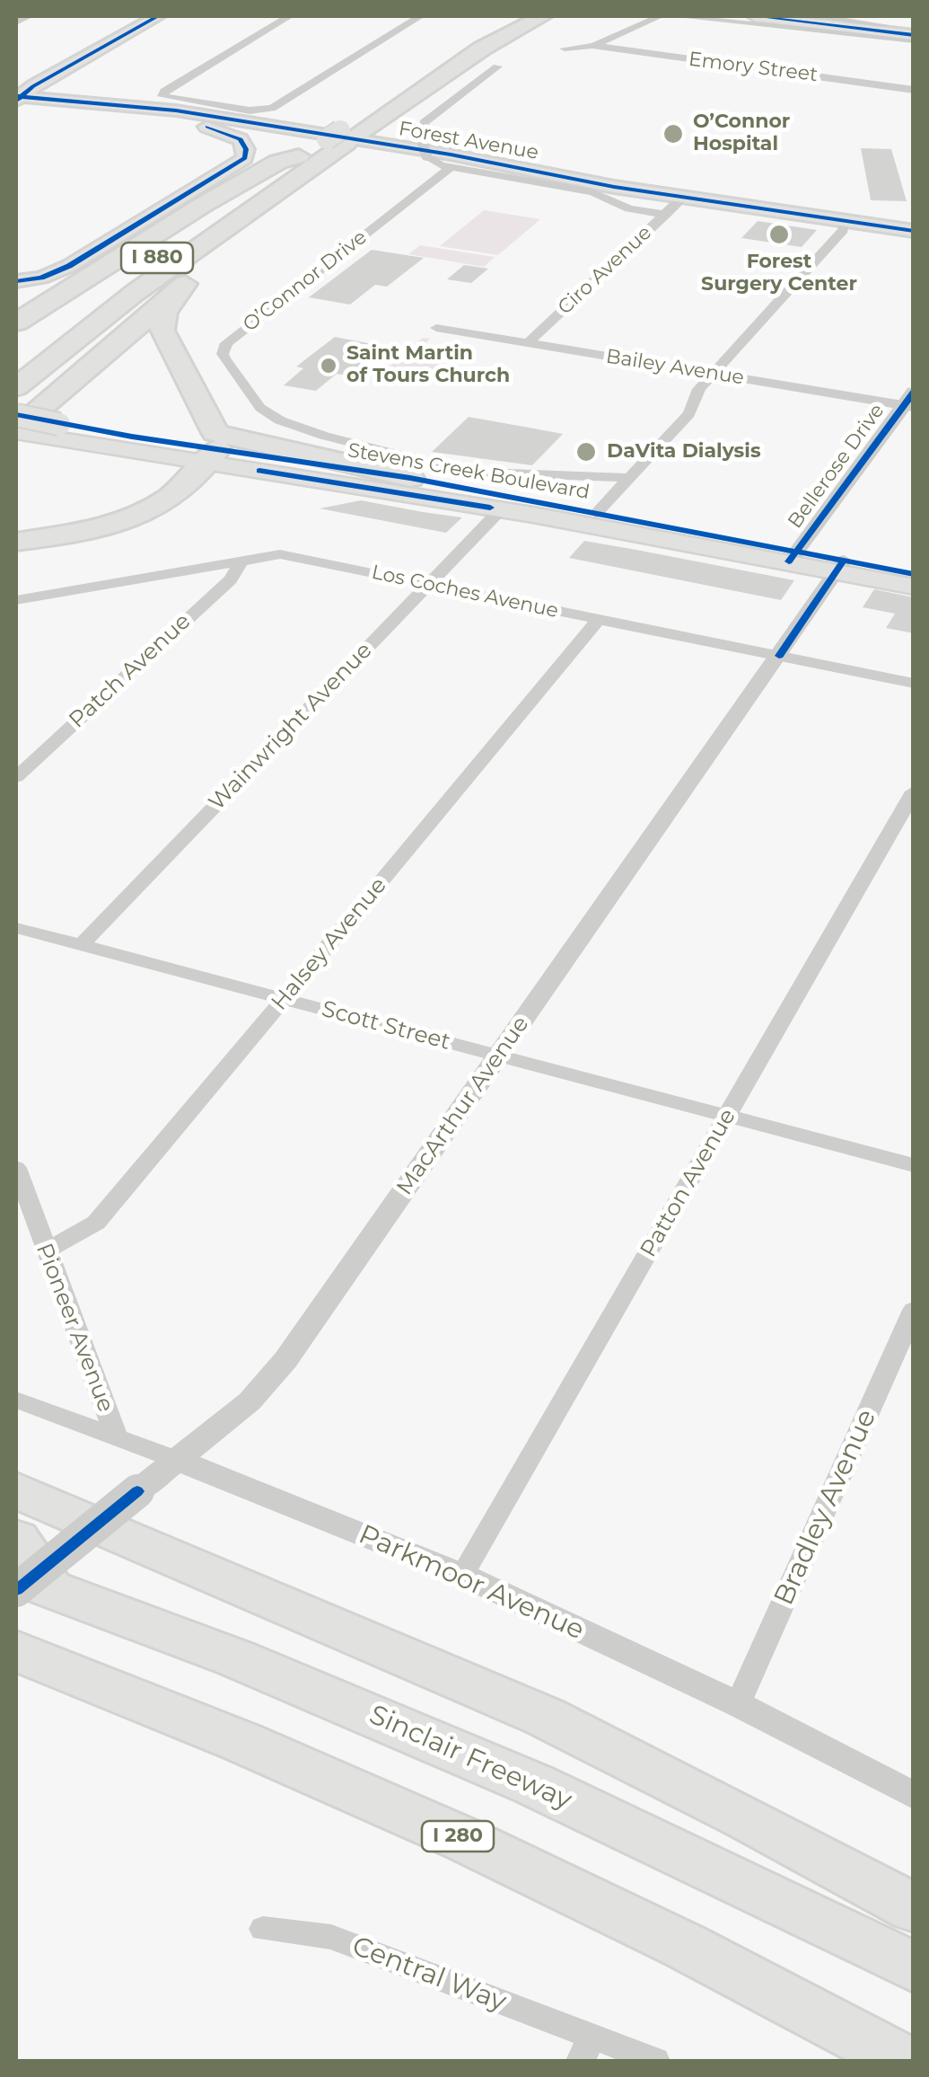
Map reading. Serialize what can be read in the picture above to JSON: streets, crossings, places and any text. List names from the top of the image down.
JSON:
{
  "streets": {
    "highway": ["I 880", "Sinclair Freeway", "I 280"],
    "main road": ["Forest Avenue", "Stevens Creek Boulevard"],
    "street": [
      "Emory Street",
      "Ciro Avenue",
      "O’Connor Drive",
      "Bailey Avenue",
      "Bellerose Drive",
      "Los Coches Avenue",
      "Patch Avenue",
      "Wainwright Avenue",
      "Halsey Avenue",
      "Scott Street",
      "MacArthur Avenue",
      "Patton Avenue",
      "Pioneer Avenue",
      "Bradley Avenue",
      "Parkmoor Avenue",
      "Central Way"
    ]
  },
  "crossings": [
    ["Forest Avenue", "Ciro Avenue"],
    ["Ciro Avenue", "Bailey Avenue"],
    ["Bailey Avenue", "Bellerose Drive"],
    ["Bellerose Drive", "Stevens Creek Boulevard"],
    ["Stevens Creek Boulevard", "Wainwright Avenue"],
    ["Stevens Creek Boulevard", "MacArthur Avenue"],
    ["Los Coches Avenue", "Patch Avenue"],
    ["Los Coches Avenue", "Wainwright Avenue"],
    ["Los Coches Avenue", "Halsey Avenue"],
    ["Los Coches Avenue", "MacArthur Avenue"],
    ["Wainwright Avenue", "Scott Street"],
    ["Halsey Avenue", "Scott Street"],
    ["Halsey Avenue", "Pioneer Avenue"],
    ["Scott Street", "MacArthur Avenue"],
    ["Scott Street", "Patton Avenue"],
    ["MacArthur Avenue", "Parkmoor Avenue"],
    ["MacArthur Avenue", "Sinclair Freeway"],
    ["Patton Avenue", "Parkmoor Avenue"],
    ["Pioneer Avenue", "Parkmoor Avenue"],
    ["Bradley Avenue", "Parkmoor Avenue"]
  ],
  "places": [
    "O’Connor Hospital",
    "Forest Surgery Center",
    "Saint Martin of Tours Church",
    "DaVita Dialysis"
  ]
}
